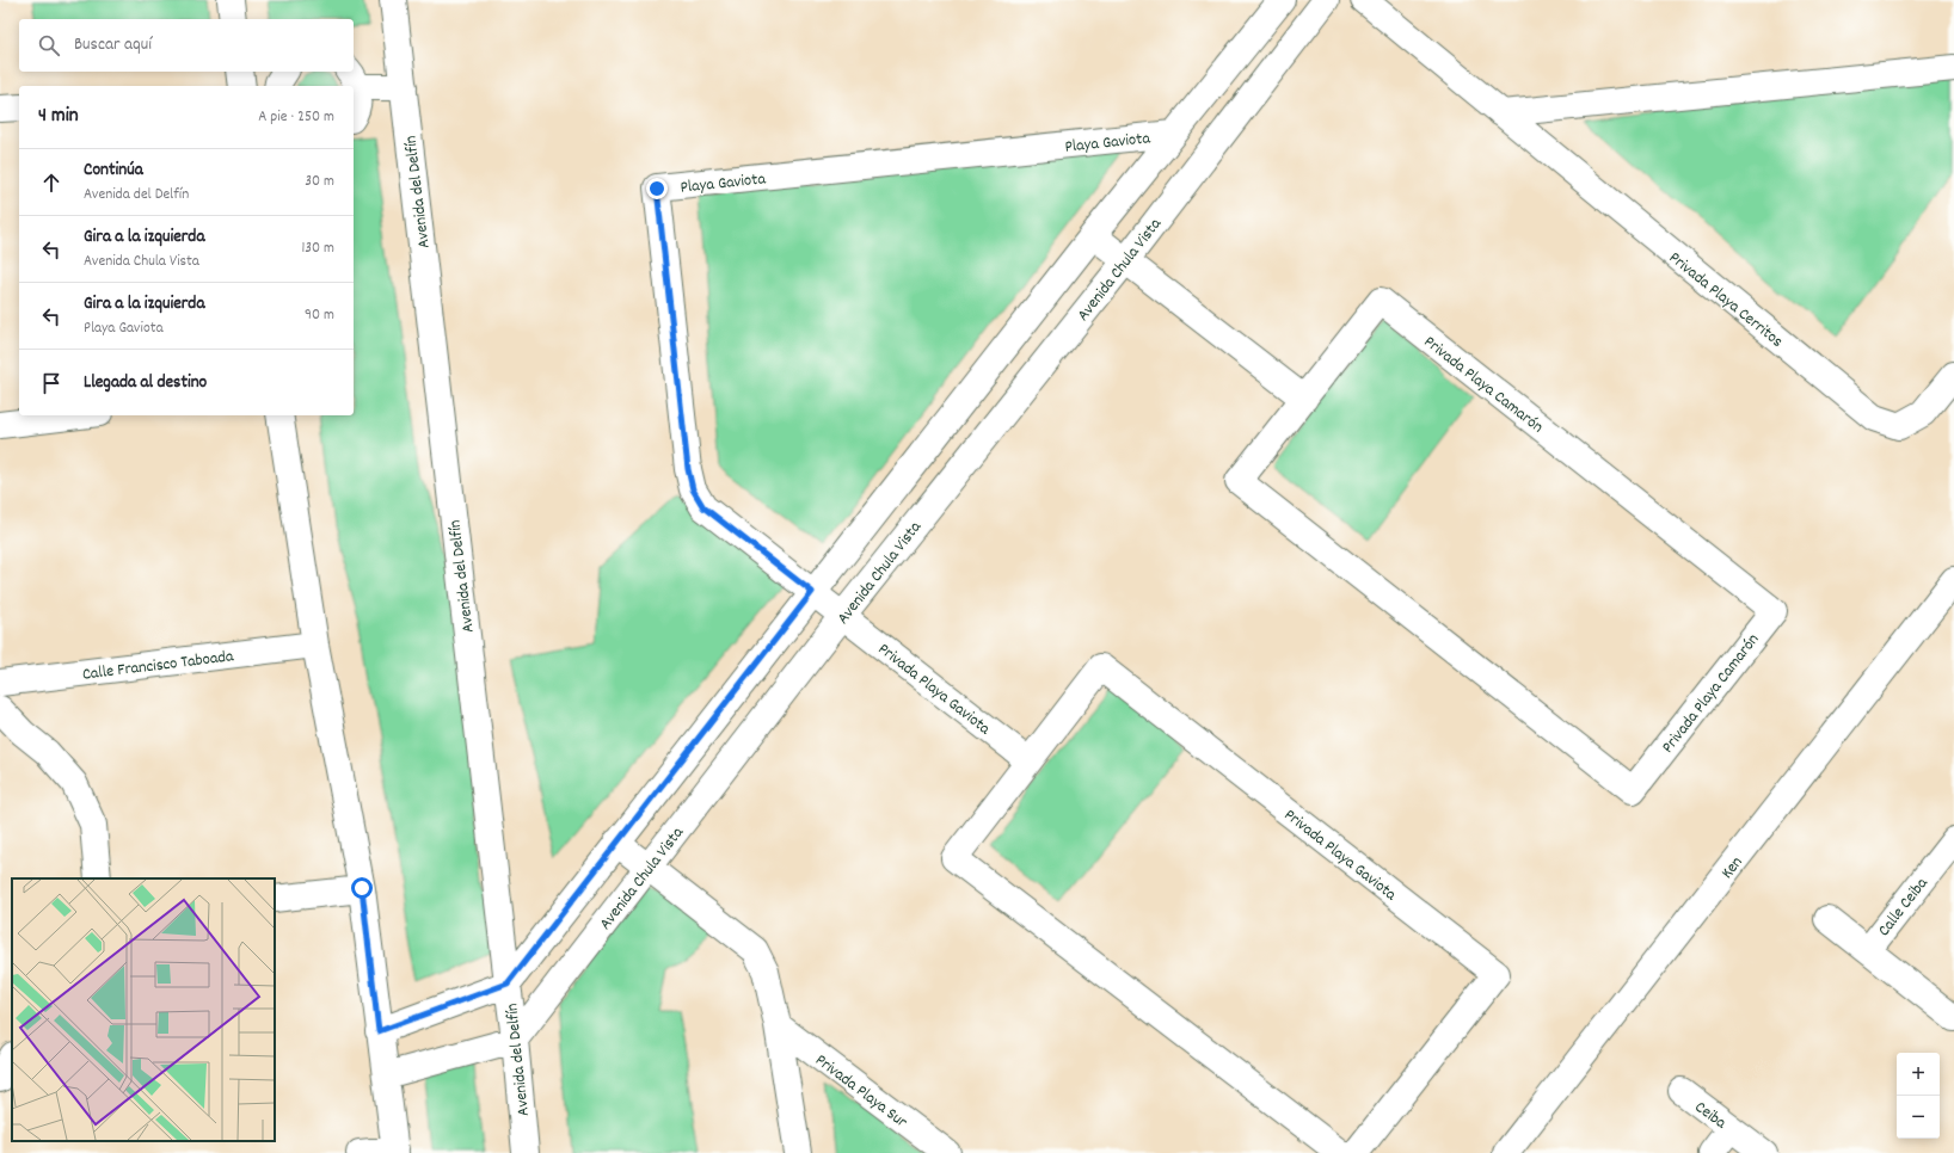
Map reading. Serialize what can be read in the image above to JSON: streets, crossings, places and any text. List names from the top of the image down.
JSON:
{
  "streets": {
    "street": [
      "Playa Gaviota",
      "Avenida del Delfín",
      "Avenida Chula Vista",
      "Privada Playa Cerritos",
      "Privada Playa Camarón",
      "Calle Francisco Taboada",
      "Privada Playa Gaviota",
      "Ken",
      "Calle Ceiba",
      "Privada Playa Sur",
      "Ceiba"
    ]
  },
  "crossings": [
    ["Playa Gaviota", "Avenida Chula Vista"],
    ["Playa Gaviota", "Privada Playa Gaviota"],
    ["Avenida del Delfín", "Avenida Chula Vista"],
    ["Avenida Chula Vista", "Privada Playa Gaviota"]
  ],
  "page": {
    "search": "Buscar aquí",
    "heading": ["4 min", "A pie · 250 m"],
    "list": [
      ["Continúa", "Avenida del Delfín", "30 m"],
      ["Gira a la izquierda", "Avenida Chula Vista", "130 m"],
      ["Gira a la izquierda", "Playa Gaviota", "90 m"],
      "Llegada al destino"
    ],
    "map_buttons": ["+", "−"]
  }
}
